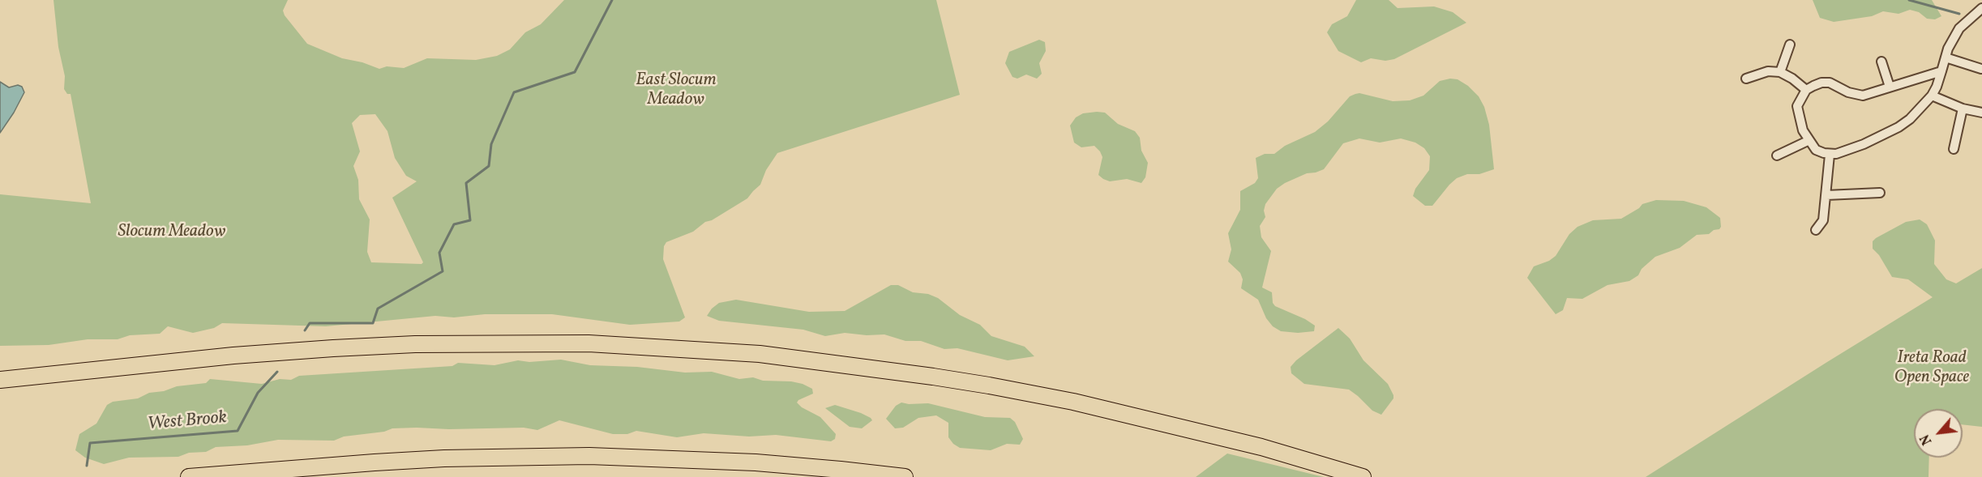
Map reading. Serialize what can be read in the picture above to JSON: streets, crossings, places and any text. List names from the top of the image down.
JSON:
{
  "water": ["West Brook"],
  "parks": ["East Slocum Meadow", "Slocum Meadow", "Ireta Road Open Space"],
  "north": "bottom left"
}
